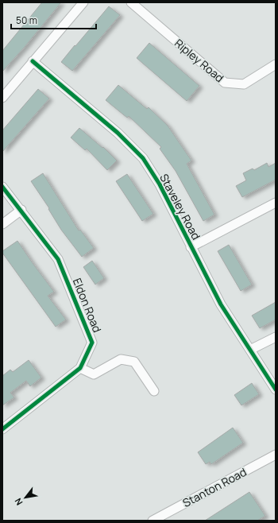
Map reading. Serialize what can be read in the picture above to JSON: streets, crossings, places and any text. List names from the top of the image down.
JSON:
{
  "streets": {
    "street": [
      "Ripley Road",
      "Staveley Road",
      "Eldon Road",
      "Stanton Road"
    ]
  },
  "scale_bar": "50 m",
  "north": "bottom left"
}
